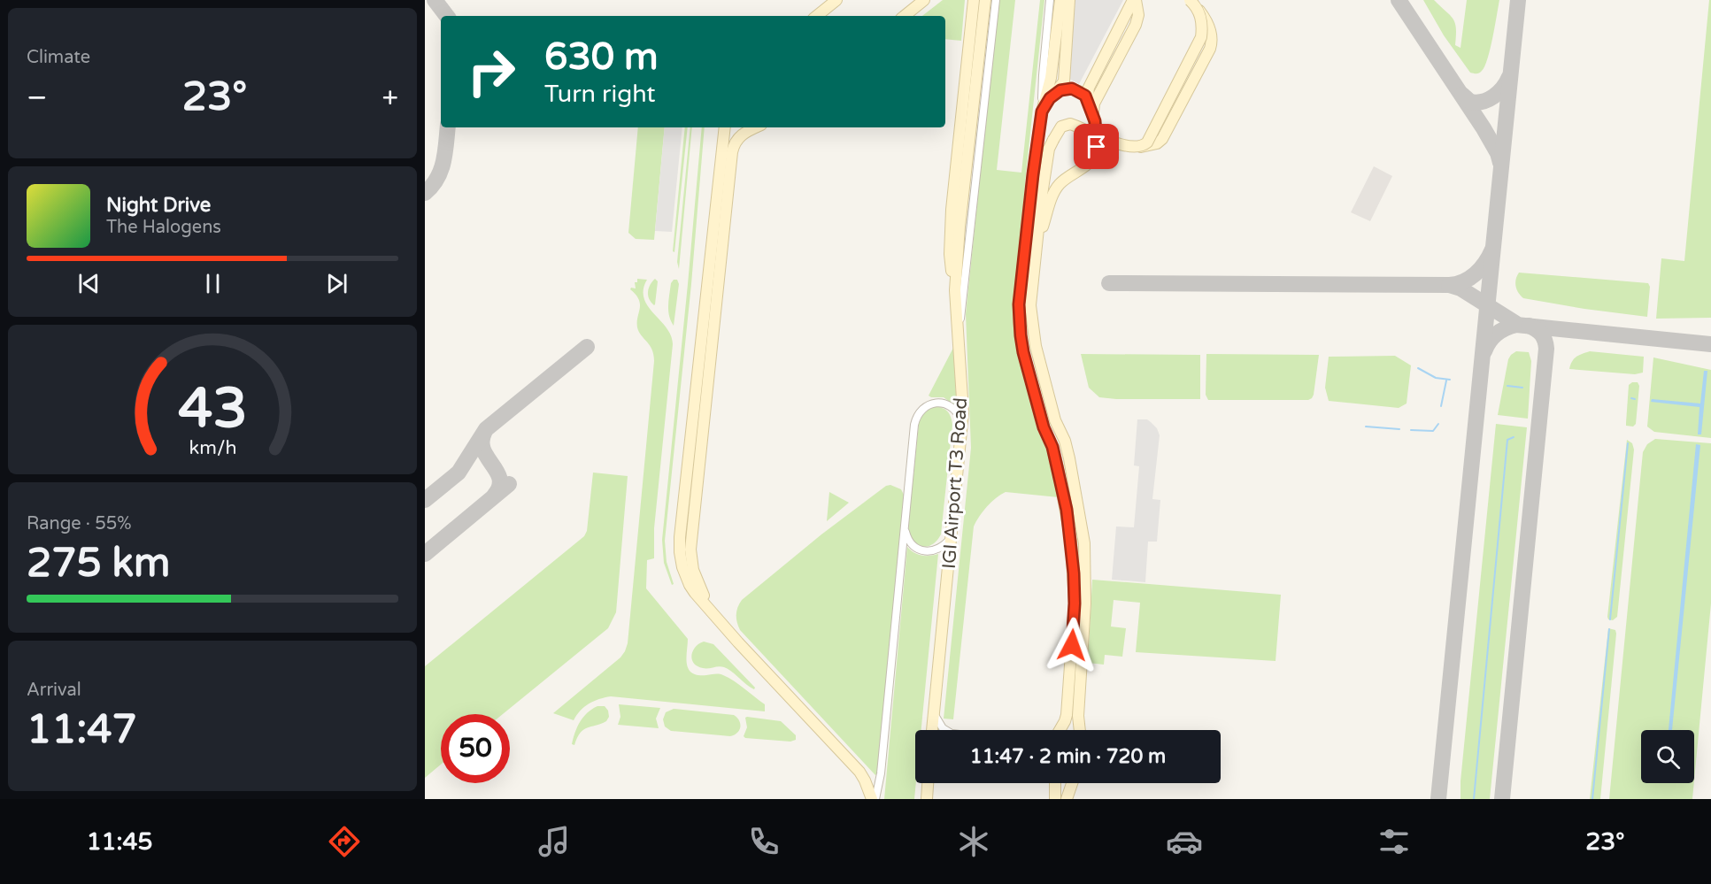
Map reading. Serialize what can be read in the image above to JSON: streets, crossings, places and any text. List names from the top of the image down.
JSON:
{
  "streets": {
    "main road": ["IGI Airport T3 Road"]
  },
  "page": {
    "tile": [
      "Climate",
      ["Range · 55%", "275 km"],
      ["Arrival", "11:47"]
    ],
    "turn": ["630 m", "Turn right"],
    "heat": ["−", "23°", "+"],
    "song": ["Night Drive", "The Halogens"],
    "limit": "50",
    "trip": "11:47 · 2 min · 720 m",
    "tabs": ["11:45", "23°"],
    "gauge": ["43", "km/h"]
  }
}
